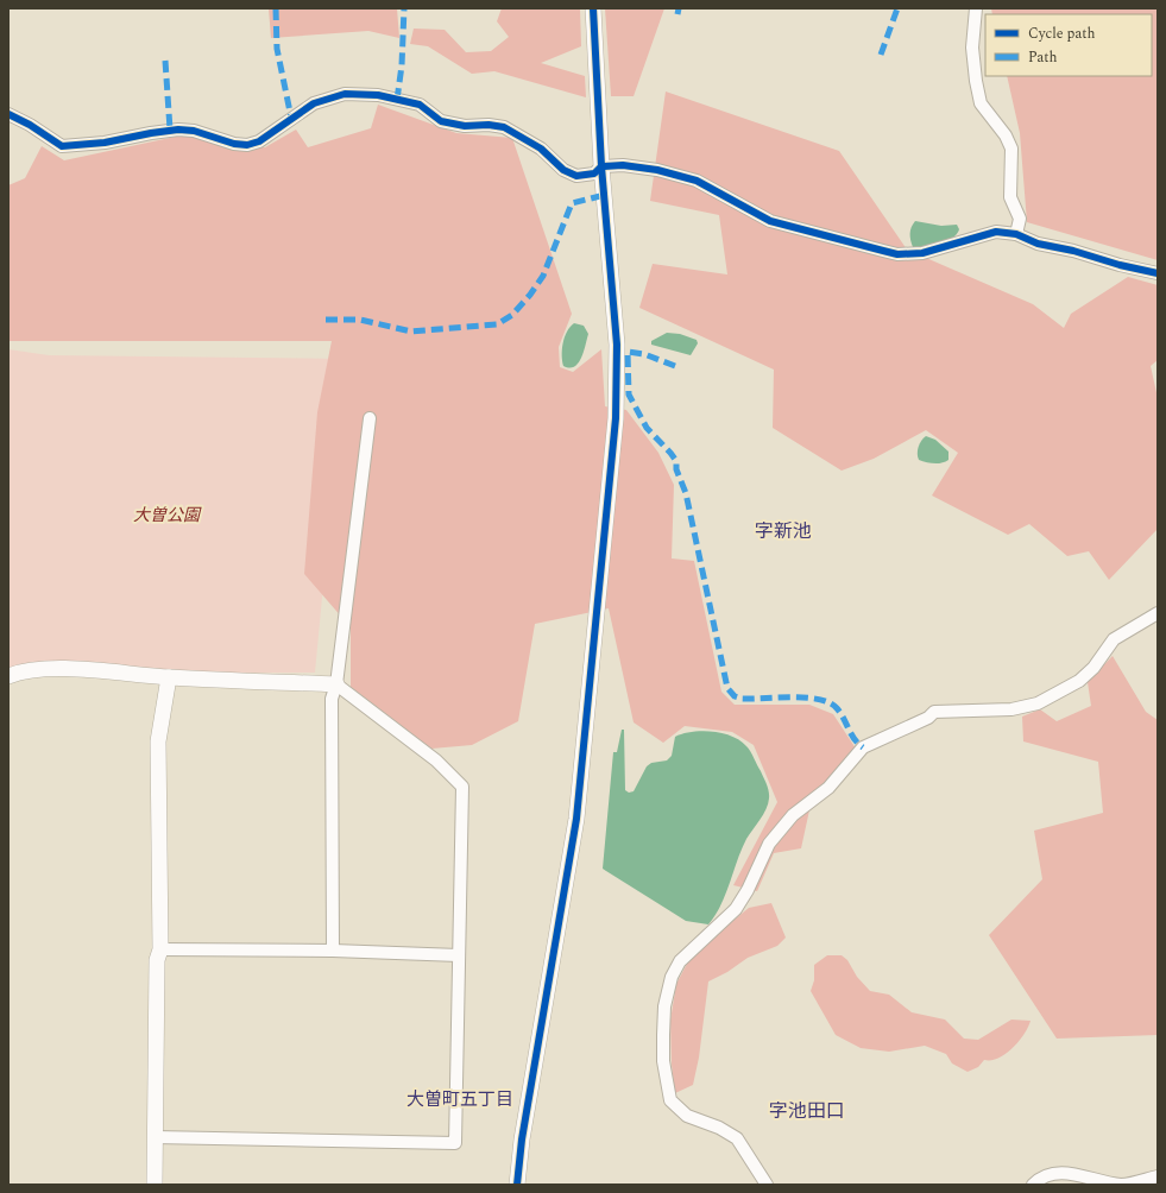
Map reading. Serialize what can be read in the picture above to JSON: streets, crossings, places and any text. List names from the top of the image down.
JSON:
{
  "districts": ["字新池", "大曽町五丁目", "字池田口"],
  "parks": ["大曽公園"],
  "legend": ["Cycle path", "Path"]
}
